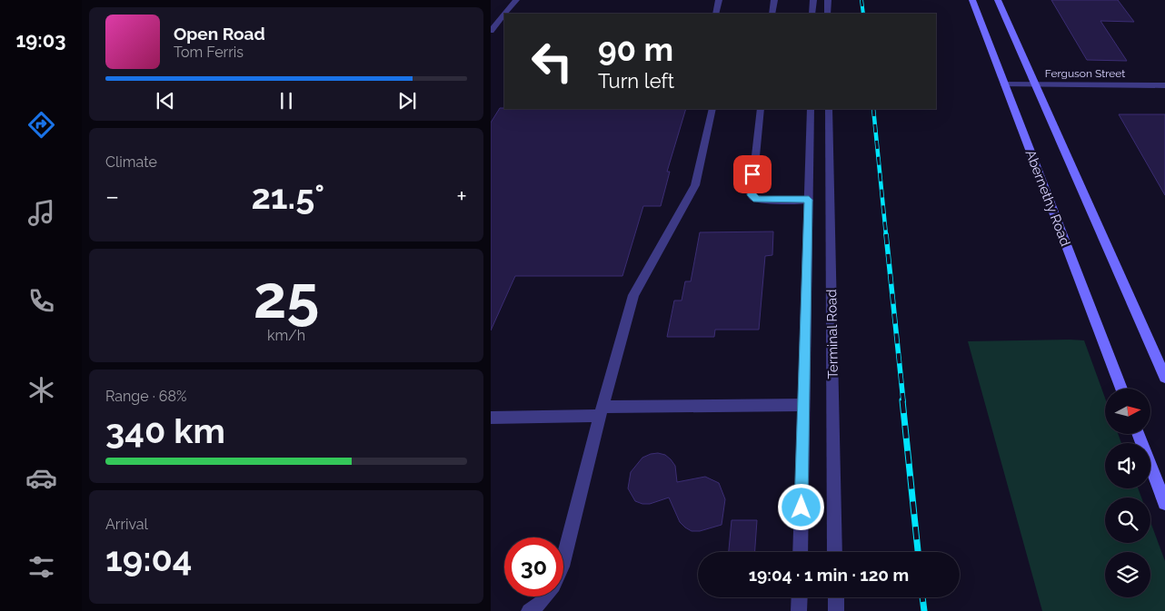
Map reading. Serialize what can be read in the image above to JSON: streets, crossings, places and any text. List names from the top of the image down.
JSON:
{
  "streets": {
    "main road": ["Abernethy Road"],
    "street": ["Ferguson Street", "Terminal Road"]
  },
  "crossings": [
    ["Ferguson Street", "Abernethy Road"]
  ],
  "north": "right",
  "page": {
    "tabs": "19:03",
    "turn": ["90 m", "Turn left"],
    "song": ["Open Road", "Tom Ferris"],
    "tile": [
      "Climate",
      ["25", "km/h"],
      ["Range · 68%", "340 km"],
      ["Arrival", "19:04"]
    ],
    "heat": ["−", "21.5°", "+"],
    "limit": "30",
    "trip": "19:04 · 1 min · 120 m"
  }
}
